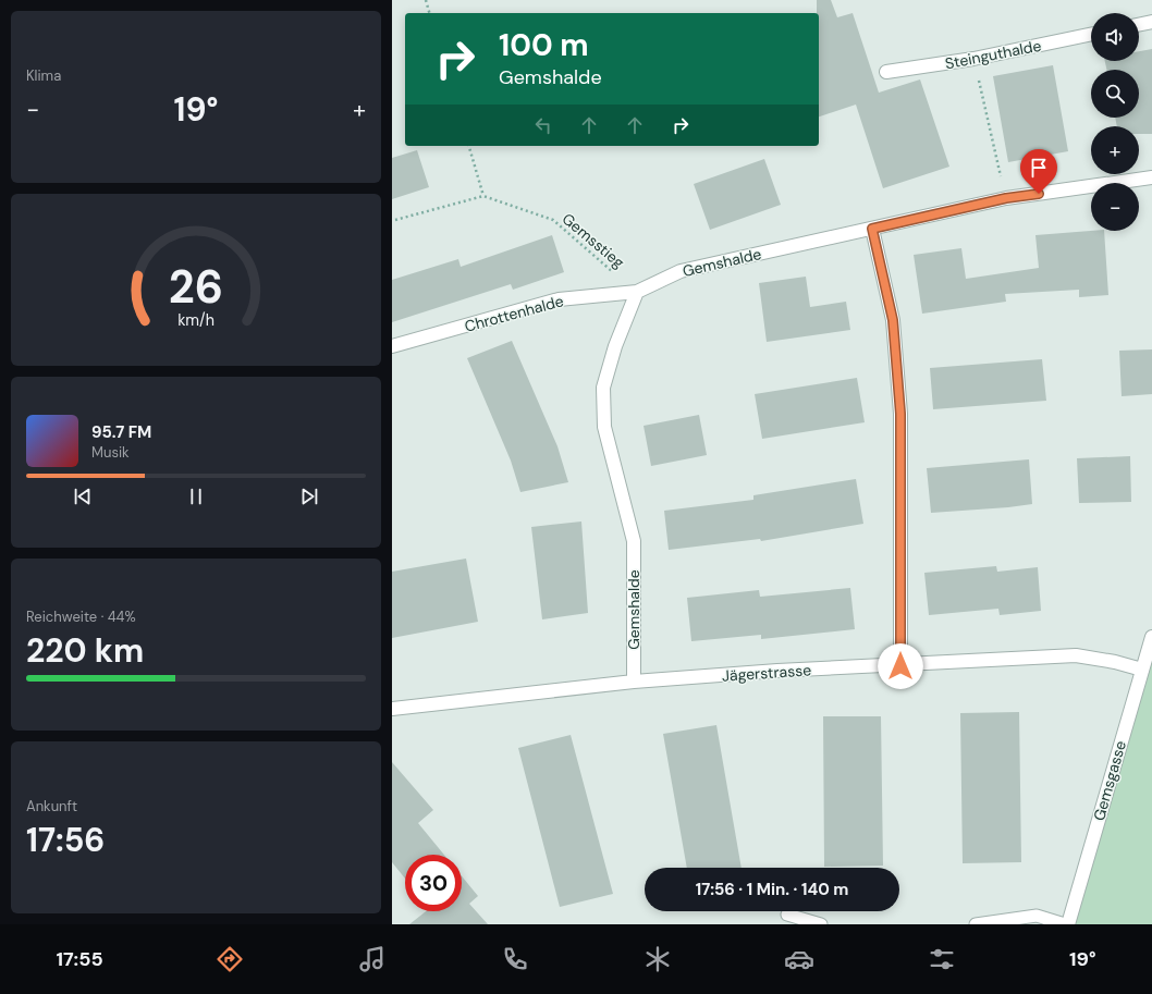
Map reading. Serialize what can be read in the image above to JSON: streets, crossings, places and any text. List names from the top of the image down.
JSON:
{
  "streets": {
    "street": [
      "Steinguthalde",
      "Gemshalde",
      "Chrottenhalde",
      "Jägerstrasse",
      "Gemsgasse"
    ],
    "path": ["Gemsstieg"]
  },
  "crossings": [
    ["Gemsstieg", "Gemshalde"],
    ["Gemsstieg", "Chrottenhalde"],
    ["Gemshalde", "Chrottenhalde"],
    ["Gemshalde", "Jägerstrasse"],
    ["Jägerstrasse", "Gemsgasse"]
  ],
  "page": {
    "tile": [
      "Klima",
      ["Reichweite · 44%", "220 km"],
      ["Ankunft", "17:56"]
    ],
    "map_buttons": ["+", "−"],
    "turn": ["100 m", "Gemshalde"],
    "heat": ["−", "19°", "+"],
    "song": ["95.7 FM", "Musik"],
    "limit": "30",
    "trip": "17:56 · 1 Min. · 140 m",
    "tabs": ["17:55", "19°"],
    "gauge": ["26", "km/h"]
  }
}
